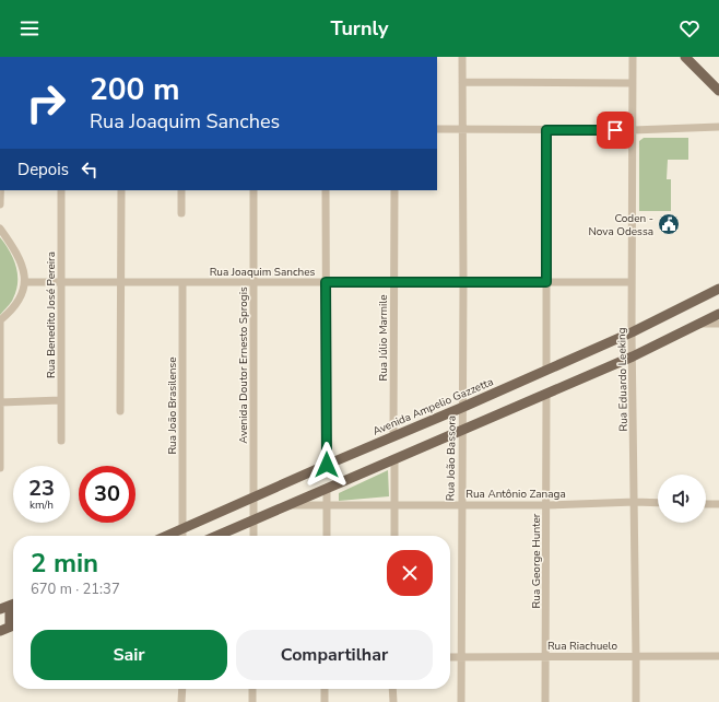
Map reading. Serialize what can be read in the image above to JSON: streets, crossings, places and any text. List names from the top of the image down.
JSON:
{
  "streets": {
    "main road": ["Avenida Ampelio Gazzetta"],
    "street": [
      "Rua Joaquim Sanches",
      "Rua Benedito José Pereira",
      "Rua Júlio Marmile",
      "Avenida Doutor Ernesto Sprogis",
      "Rua Eduardo Leeking",
      "Rua João Brasilense",
      "Rua João Bassora",
      "Rua Antônio Zanaga",
      "Rua George Hunter",
      "Rua Riachuelo"
    ]
  },
  "crossings": [
    ["Rua Joaquim Sanches", "Rua Benedito José Pereira"],
    ["Rua Joaquim Sanches", "Rua Júlio Marmile"],
    ["Rua Joaquim Sanches", "Avenida Doutor Ernesto Sprogis"],
    ["Rua Joaquim Sanches", "Rua Eduardo Leeking"],
    ["Rua Joaquim Sanches", "Rua João Brasilense"],
    ["Rua Joaquim Sanches", "Rua João Bassora"],
    ["Rua Júlio Marmile", "Avenida Ampelio Gazzetta"],
    ["Avenida Doutor Ernesto Sprogis", "Avenida Ampelio Gazzetta"],
    ["Rua Eduardo Leeking", "Avenida Ampelio Gazzetta"],
    ["Rua Eduardo Leeking", "Rua Antônio Zanaga"],
    ["Rua Eduardo Leeking", "Rua Riachuelo"],
    ["Rua João Brasilense", "Avenida Ampelio Gazzetta"],
    ["Avenida Ampelio Gazzetta", "Rua João Bassora"],
    ["Rua João Bassora", "Rua Antônio Zanaga"],
    ["Rua João Bassora", "Rua Riachuelo"],
    ["Rua Antônio Zanaga", "Rua George Hunter"],
    ["Rua George Hunter", "Rua Riachuelo"]
  ],
  "places": {
    "public building": ["Coden - Nova Odessa"]
  },
  "page": {
    "header": "Turnly",
    "turn": ["200 m", "Rua Joaquim Sanches"],
    "then": "Depois",
    "speed": "23 km/h",
    "limit": "30",
    "heading": ["2 min", "670 m · 21:37"],
    "buttons": ["Sair", "Compartilhar"]
  }
}
